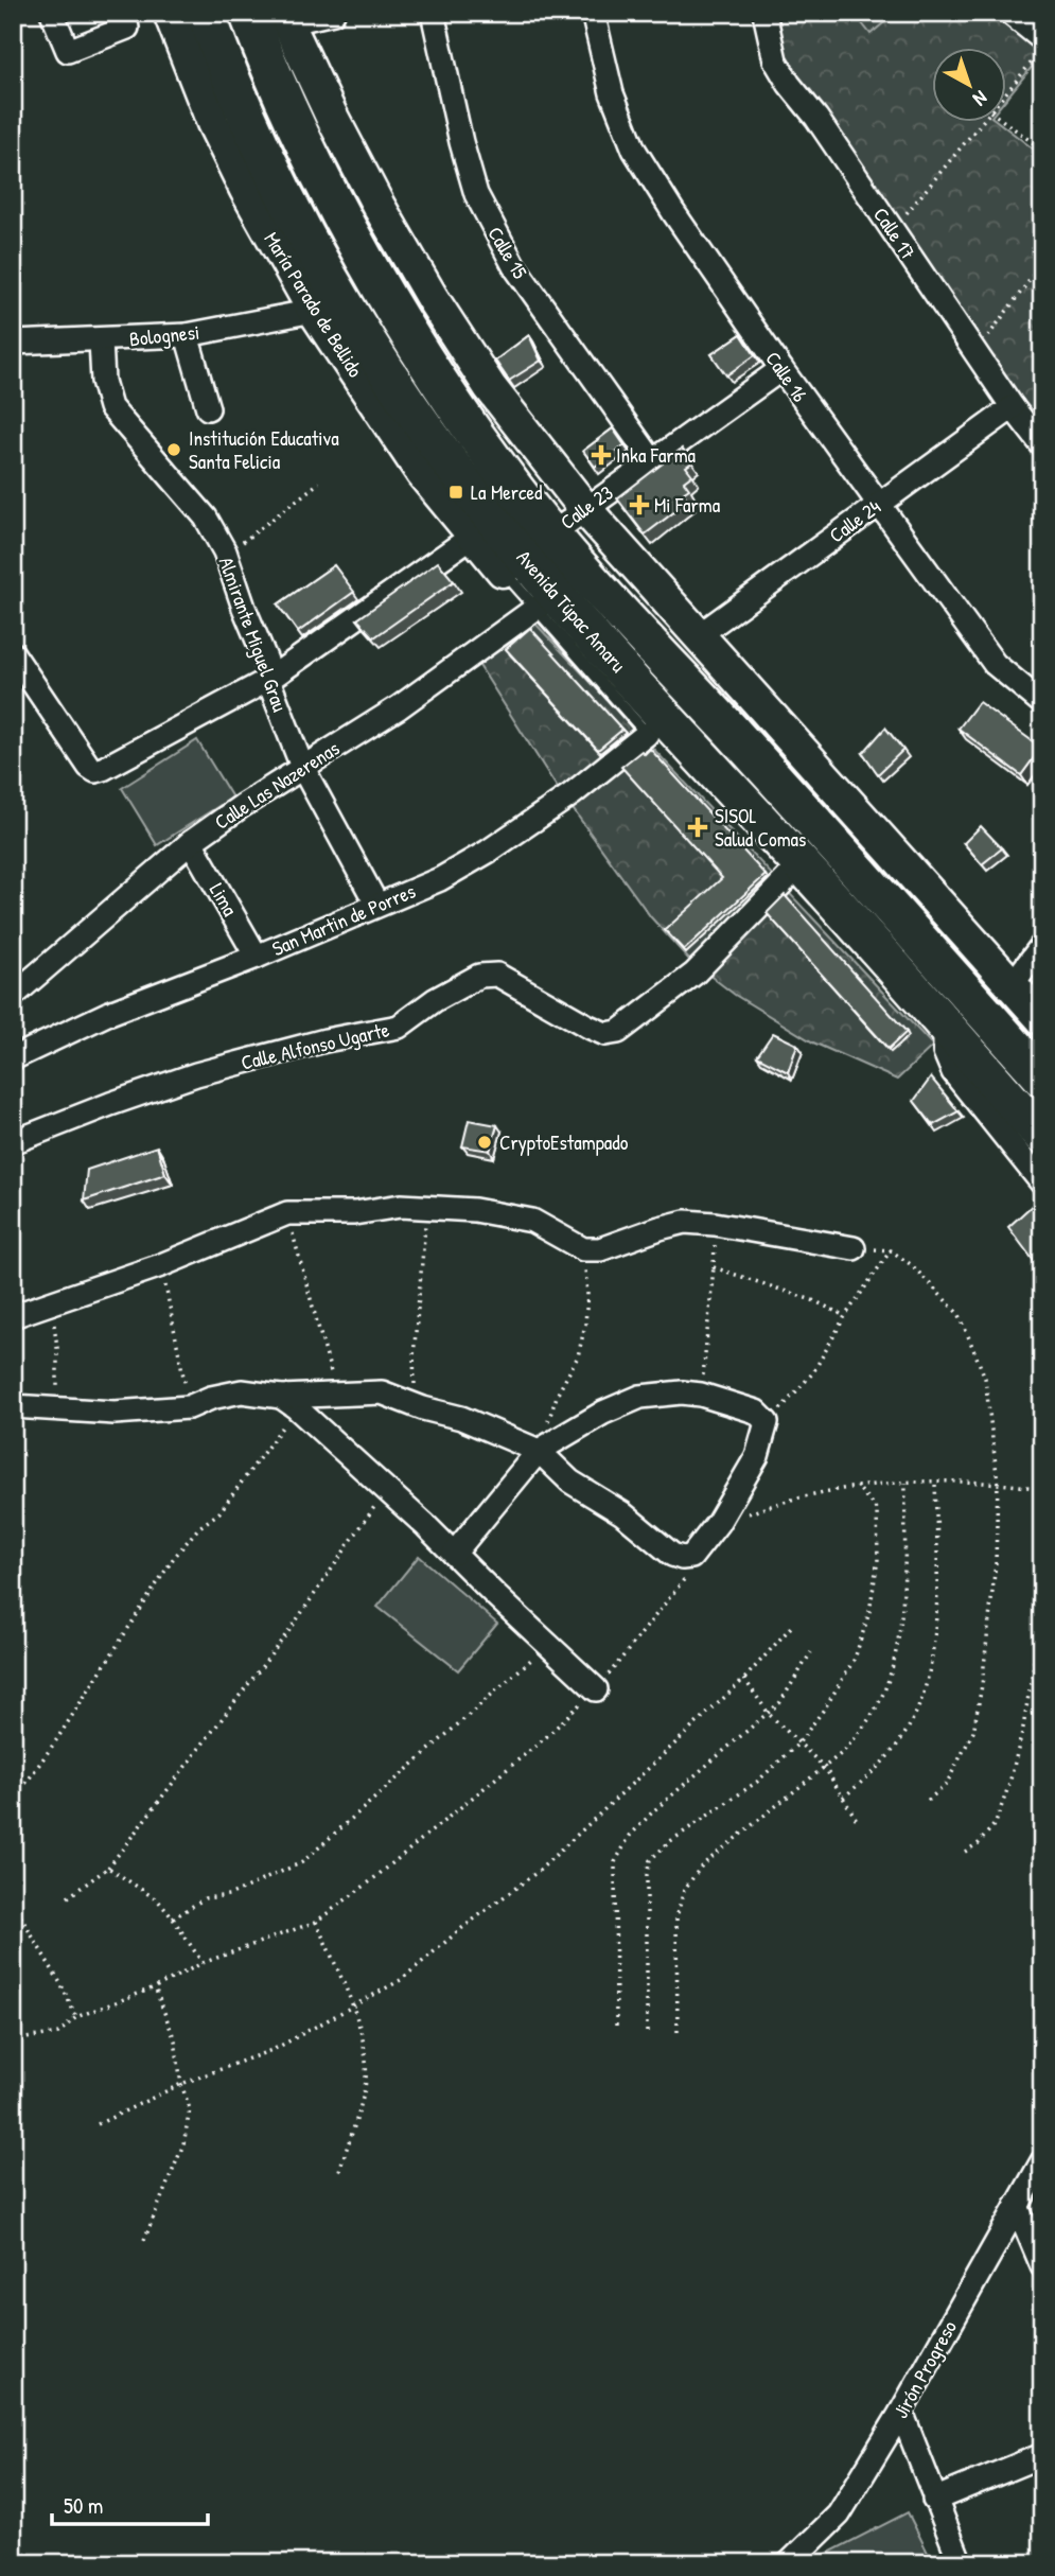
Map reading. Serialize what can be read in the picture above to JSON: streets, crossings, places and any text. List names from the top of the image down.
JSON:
{
  "streets": {
    "highway": ["Avenida Túpac Amaru"],
    "main road": ["María Parado de Bellido"],
    "street": [
      "Calle 17",
      "Calle 15",
      "Bolognesi",
      "Calle 16",
      "Calle 23",
      "Calle 24",
      "Almirante Miguel Grau",
      "Calle Las Nazerenas",
      "Lima",
      "San Martin de Porres",
      "Calle Alfonso Ugarte",
      "Jirón Progreso"
    ]
  },
  "crossings": [
    ["Calle 17", "Calle 24"],
    ["Calle 15", "Calle 23"],
    ["María Parado de Bellido", "Bolognesi"],
    ["María Parado de Bellido", "Avenida Túpac Amaru"],
    ["Bolognesi", "Almirante Miguel Grau"],
    ["Calle 16", "Calle 23"],
    ["Calle 16", "Calle 24"],
    ["Calle 23", "Avenida Túpac Amaru"],
    ["Avenida Túpac Amaru", "Calle Las Nazerenas"],
    ["Avenida Túpac Amaru", "Calle Alfonso Ugarte"],
    ["Almirante Miguel Grau", "Calle Las Nazerenas"],
    ["Almirante Miguel Grau", "San Martin de Porres"],
    ["Calle Las Nazerenas", "Lima"],
    ["Lima", "San Martin de Porres"]
  ],
  "places": {
    "other": ["Institución Educativa Santa Felicia", "CryptoEstampado"],
    "health": ["Inka Farma", "Mi Farma", "SISOL Salud Comas"],
    "transit": ["La Merced"]
  },
  "scale_bar": "50 m",
  "north": "bottom right"
}
